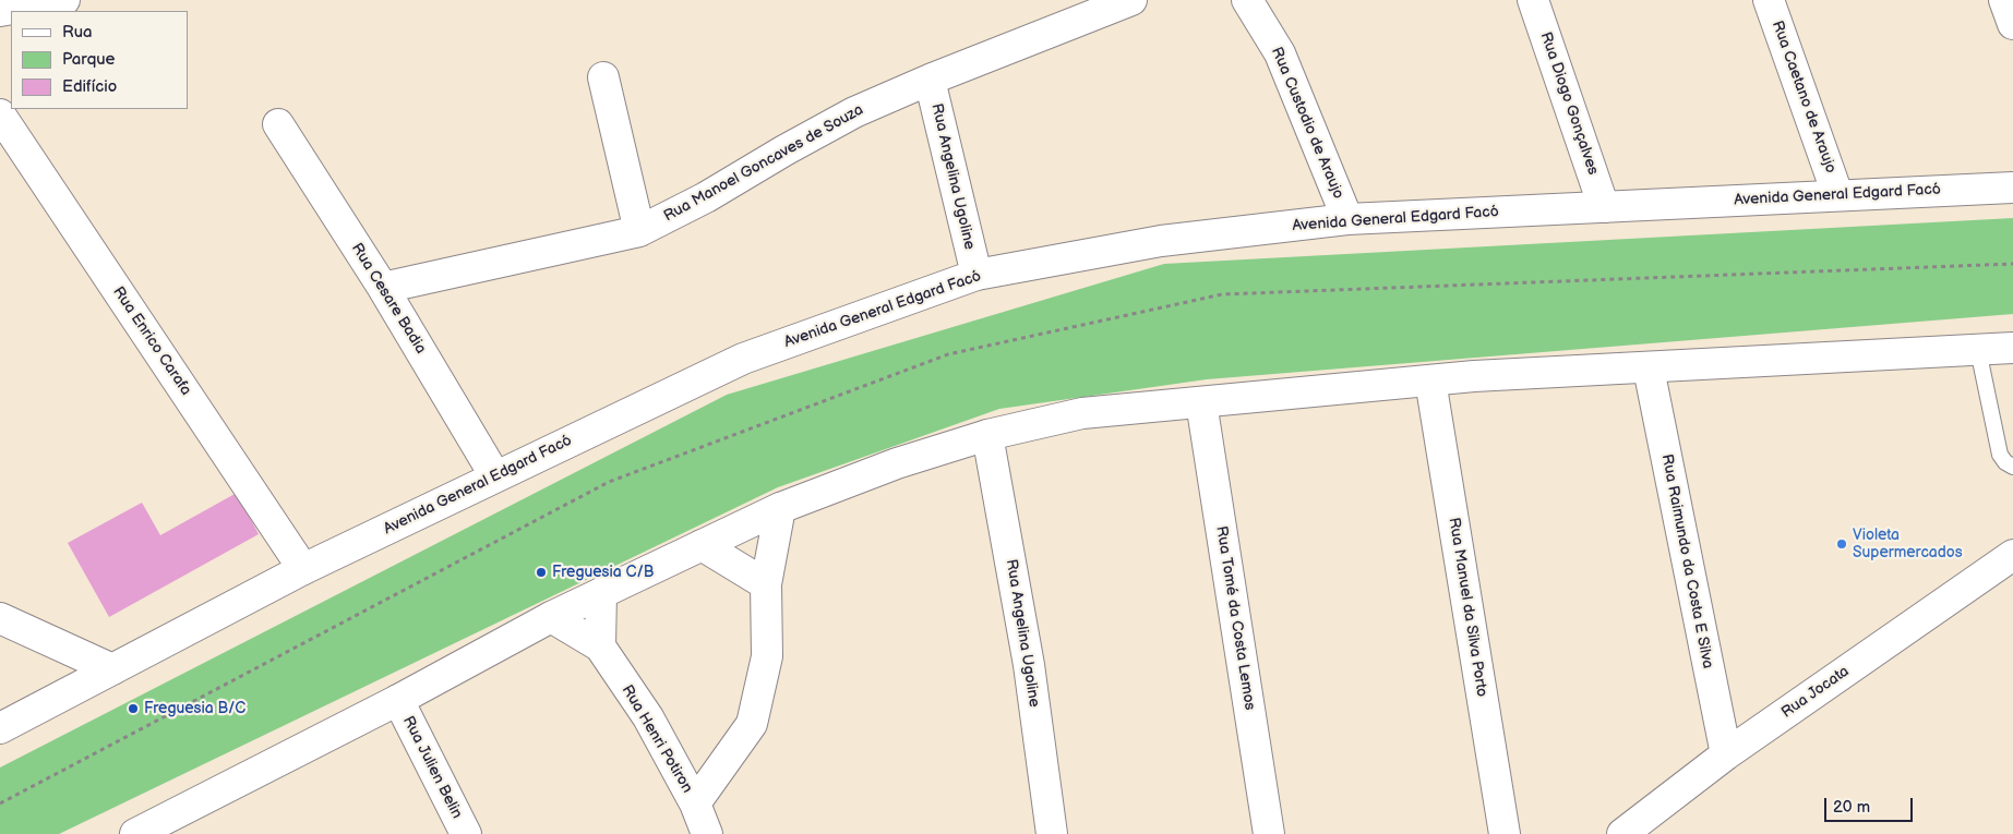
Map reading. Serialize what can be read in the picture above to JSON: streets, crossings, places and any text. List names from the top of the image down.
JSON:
{
  "streets": {
    "street": [
      "Rua Caetano de Araujo",
      "Rua Diogo Gonçalves",
      "Rua Custodio de Araujo",
      "Rua Manoel Goncaves de Souza",
      "Rua Angelina Ugoline",
      "Avenida General Edgard Facó",
      "Rua Cesare Badia",
      "Rua Enrico Carafa",
      "Rua Raimundo da Costa E Silva",
      "Rua Manuel da Silva Porto",
      "Rua Tomé da Costa Lemos",
      "Rua Jocata",
      "Rua Henri Potiron",
      "Rua Julien Belin"
    ]
  },
  "crossings": [
    ["Rua Caetano de Araujo", "Avenida General Edgard Facó"],
    ["Rua Diogo Gonçalves", "Avenida General Edgard Facó"],
    ["Rua Custodio de Araujo", "Avenida General Edgard Facó"],
    ["Rua Manoel Goncaves de Souza", "Rua Angelina Ugoline"],
    ["Rua Manoel Goncaves de Souza", "Rua Cesare Badia"],
    ["Rua Angelina Ugoline", "Avenida General Edgard Facó"],
    ["Avenida General Edgard Facó", "Rua Cesare Badia"],
    ["Avenida General Edgard Facó", "Rua Enrico Carafa"],
    ["Rua Raimundo da Costa E Silva", "Rua Jocata"]
  ],
  "places": ["Violeta Supermercados", "Freguesia C/B", "Freguesia B/C"],
  "legend": ["Rua", "Parque", "Edifício"],
  "scale_bar": "20 m"
}
